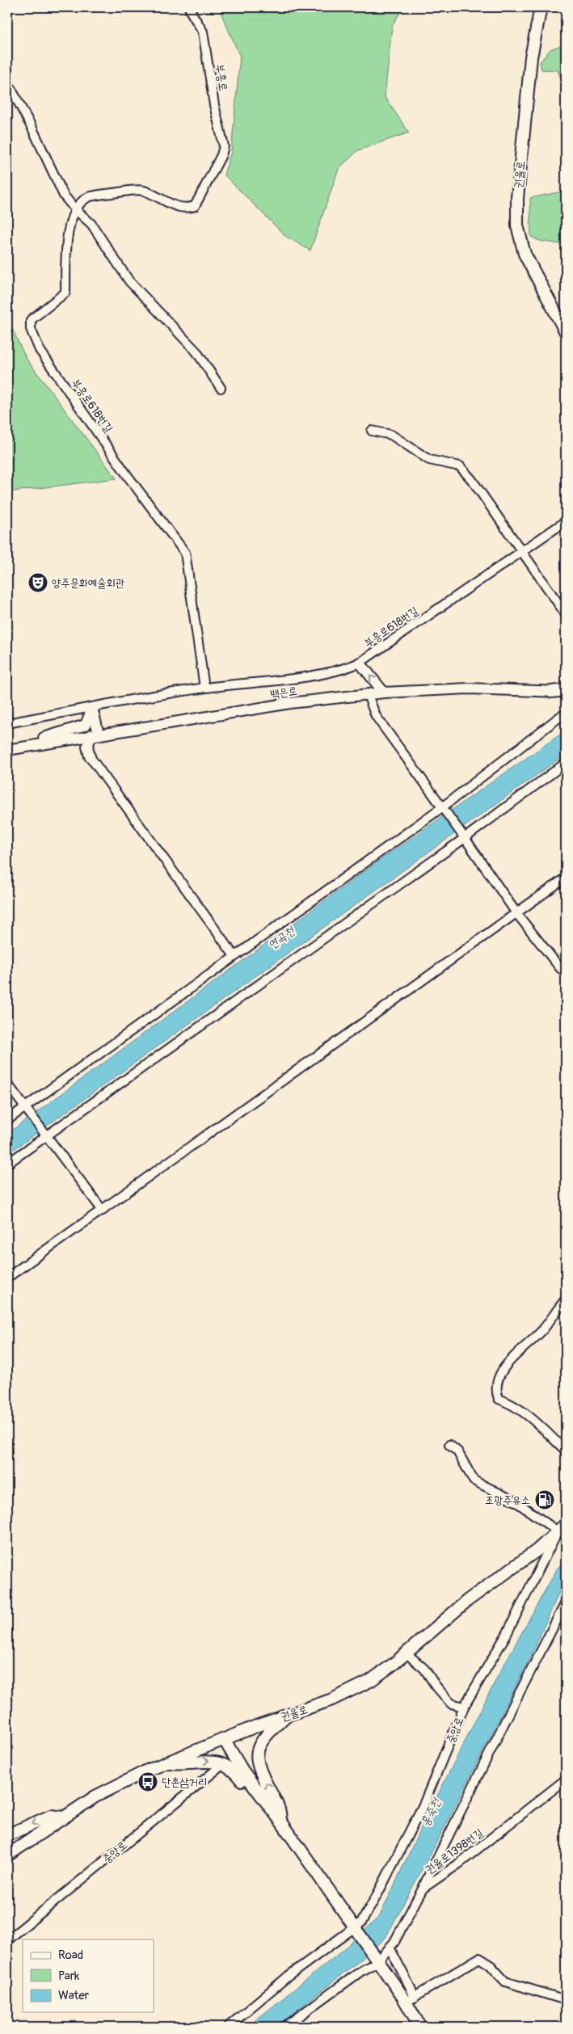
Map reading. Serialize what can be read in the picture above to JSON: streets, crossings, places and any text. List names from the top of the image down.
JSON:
{
  "streets": {
    "main road": ["권율로"],
    "street": [
      "부흥로",
      "부흥로618번길",
      "백은로",
      "중앙로",
      "권율로1398번길"
    ]
  },
  "crossings": [
    ["부흥로", "부흥로618번길"],
    ["권율로", "중앙로"]
  ],
  "water": ["연곡천", "홍죽천"],
  "places": {
    "theatre": ["양주문화예술회관"],
    "fuel station": ["조광주유소"],
    "bus stop": ["단촌삼거리"]
  },
  "legend": ["Road", "Park", "Water"]
}
